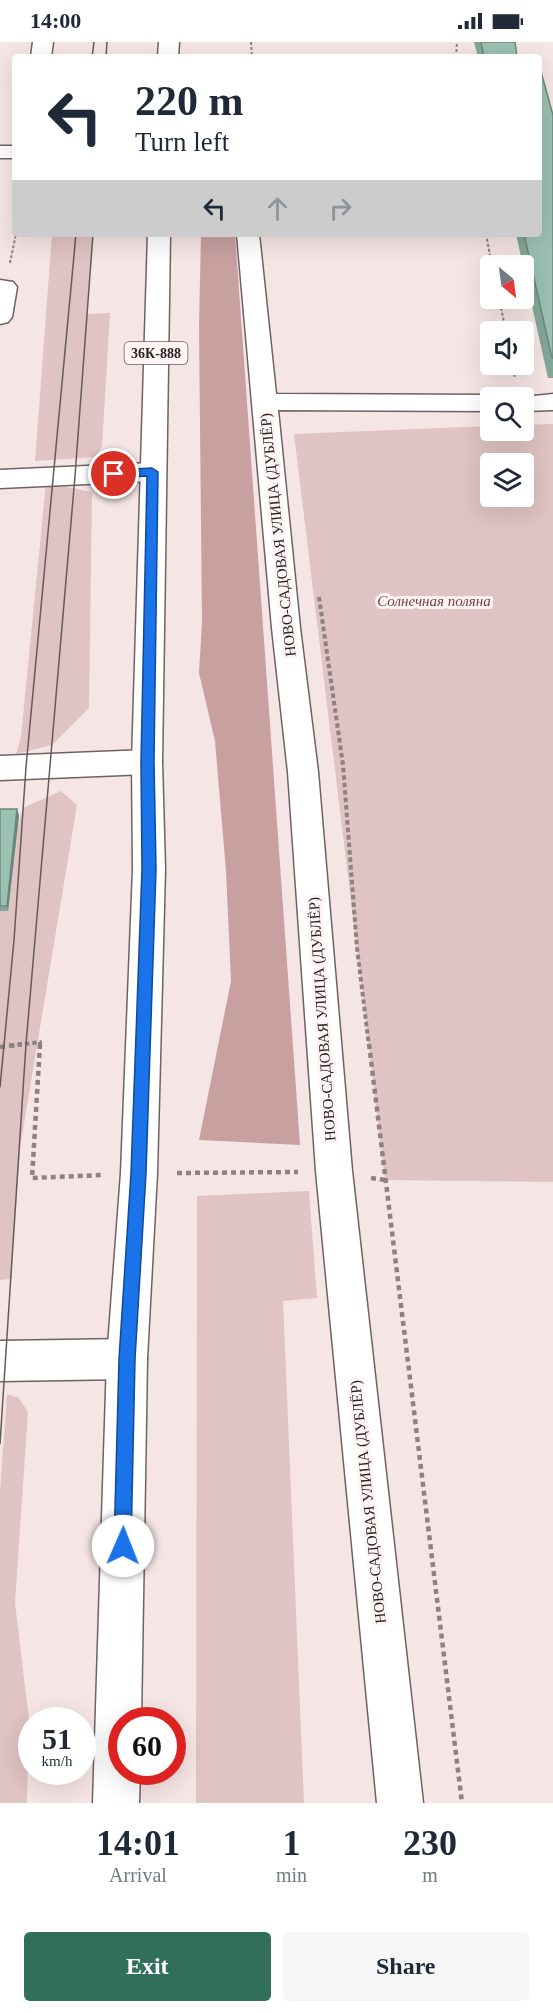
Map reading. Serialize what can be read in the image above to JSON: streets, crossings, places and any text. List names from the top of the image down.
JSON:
{
  "streets": {
    "main road": ["36К-888", "НОВО-САДОВАЯ УЛИЦА (ДУБЛЁР)"]
  },
  "parks": ["Солнечная поляна"],
  "north": "bottom right",
  "page": {
    "status": "14:00",
    "turn": ["220 m", "Turn left"],
    "speed": "51 km/h",
    "limit": "60",
    "eta": [
      "14:01",
      "Arrival",
      "1",
      "min",
      "230",
      "m"
    ],
    "buttons": ["Exit", "Share"]
  }
}
